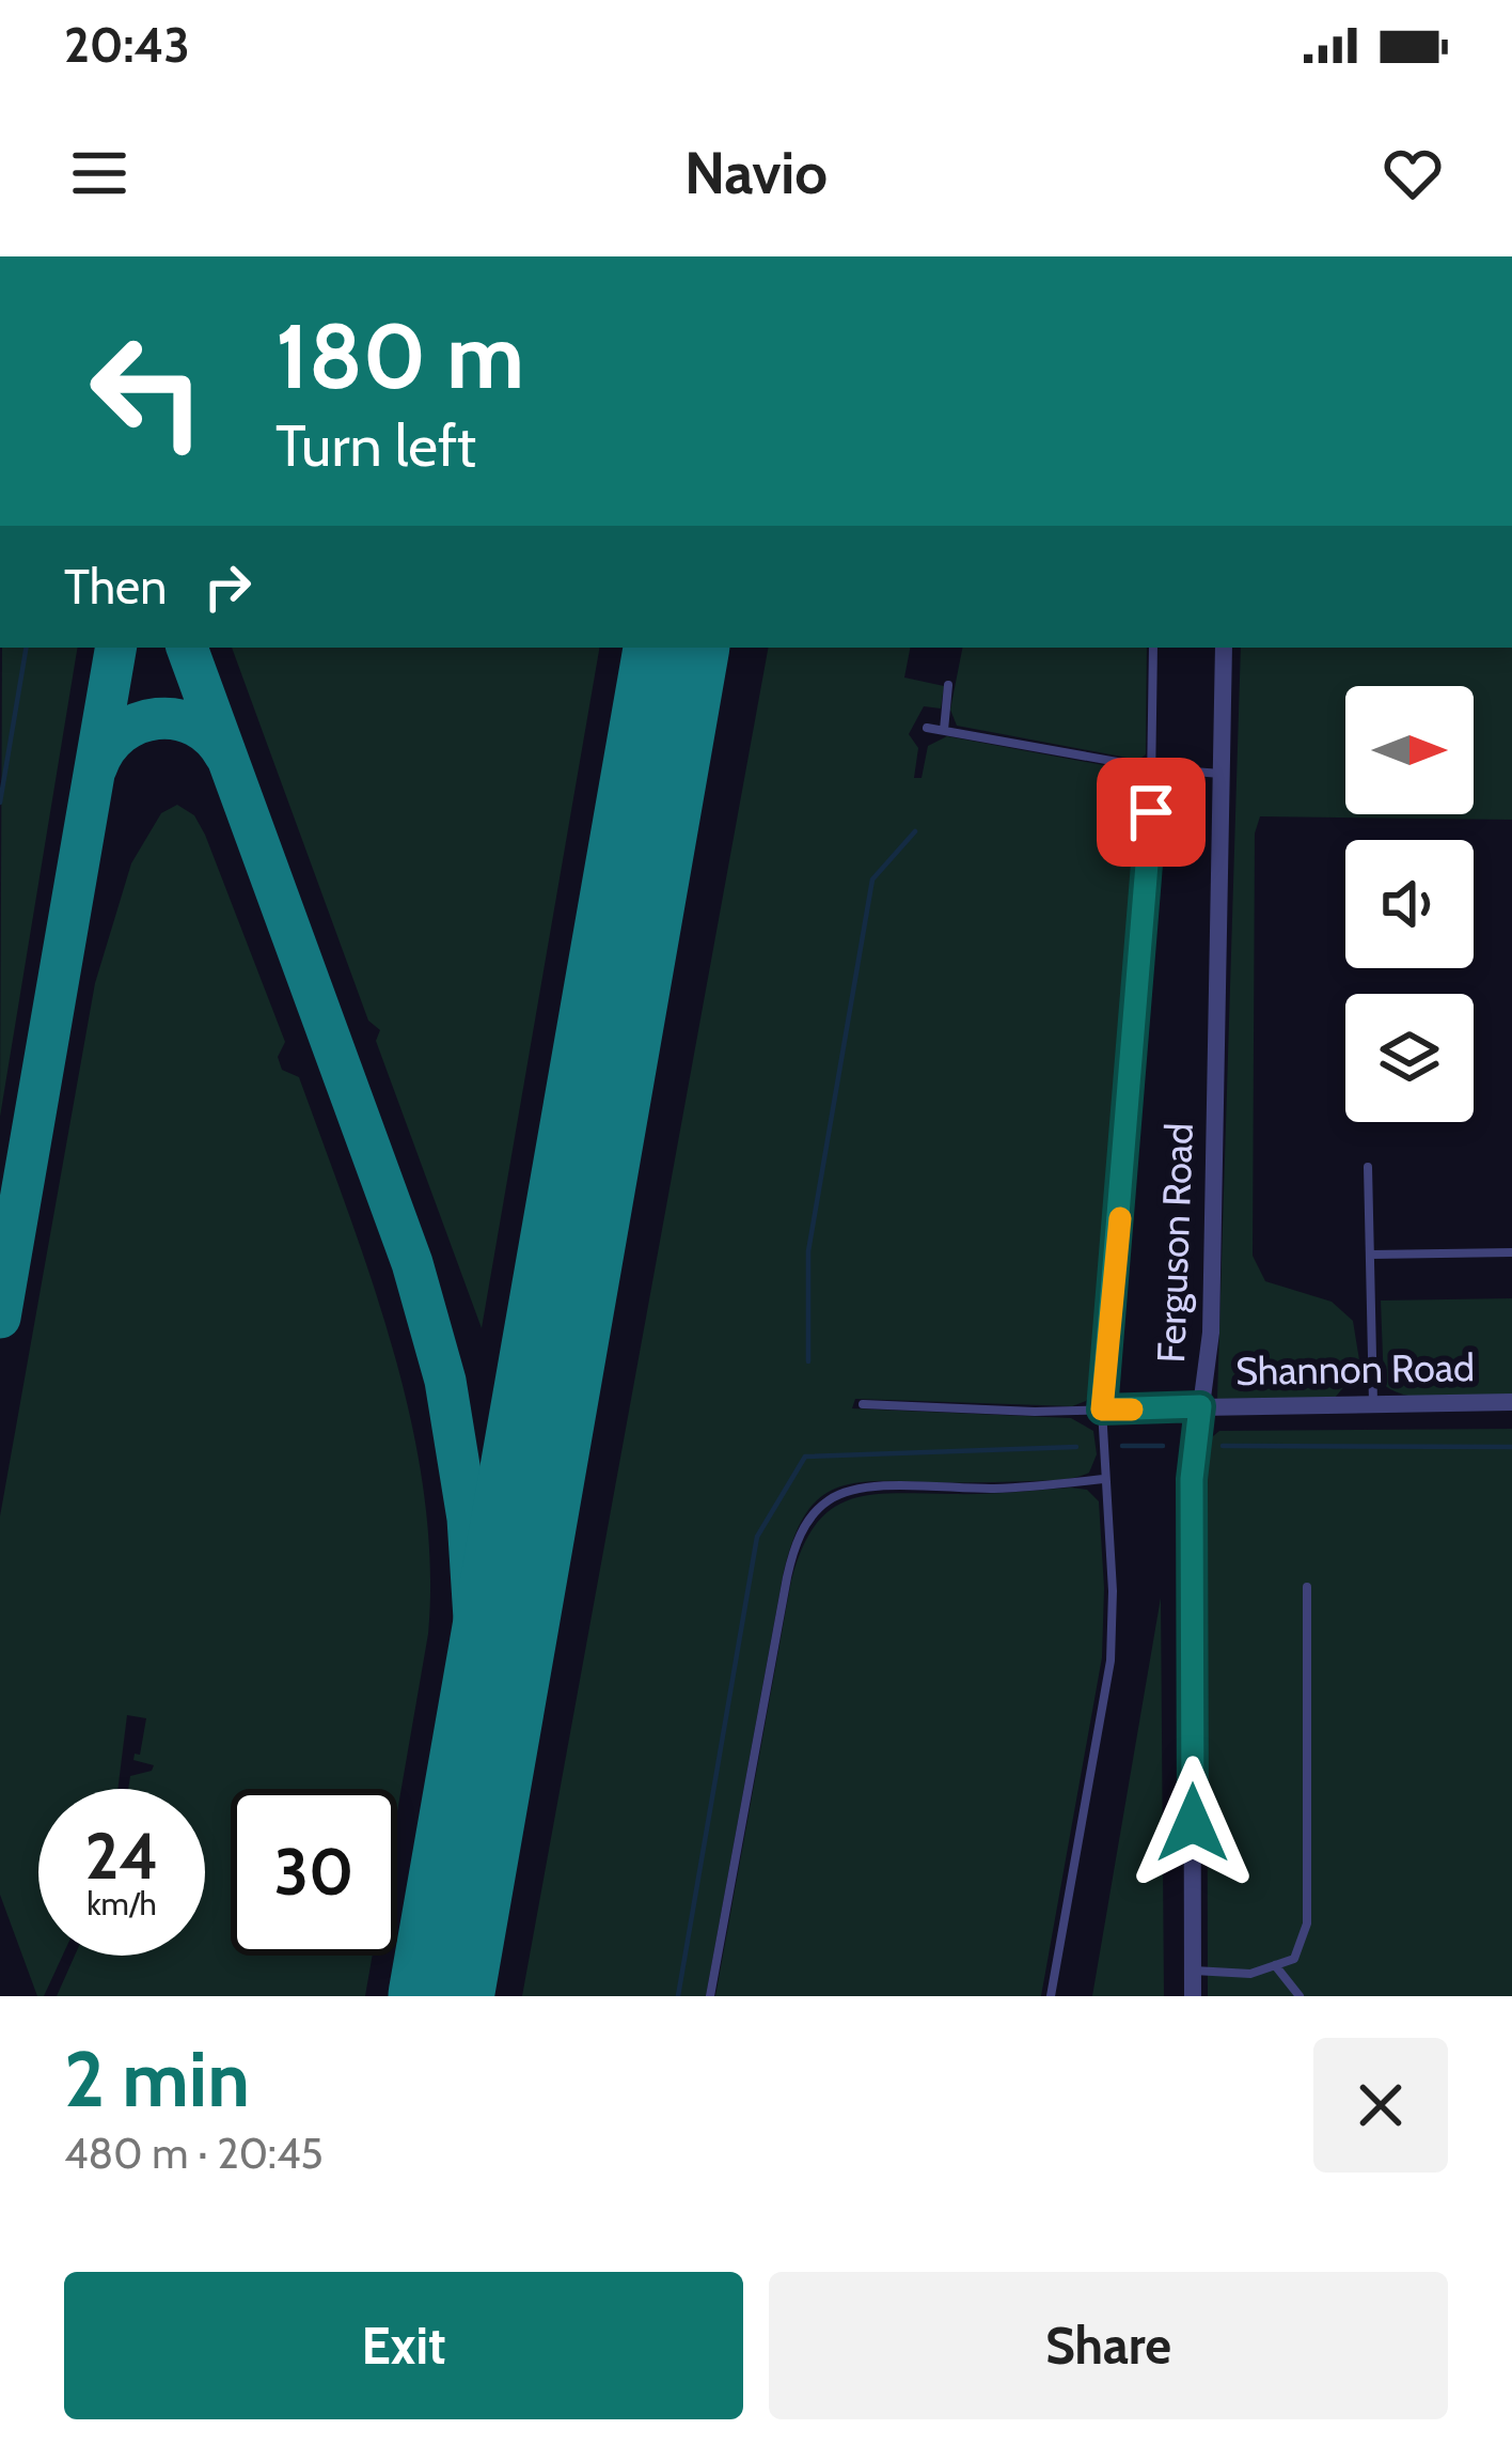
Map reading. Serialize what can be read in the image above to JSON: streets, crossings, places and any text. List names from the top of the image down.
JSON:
{
  "streets": {
    "street": ["Ferguson Road", "Shannon Road"]
  },
  "crossings": [
    ["Ferguson Road", "Shannon Road"]
  ],
  "north": "right",
  "page": {
    "status": "20:43",
    "header": "Navio",
    "turn": ["180 m", "Turn left"],
    "then": "Then",
    "speed": "24 km/h",
    "limit": "30",
    "heading": ["2 min", "480 m · 20:45"],
    "buttons": ["Exit", "Share"]
  }
}
